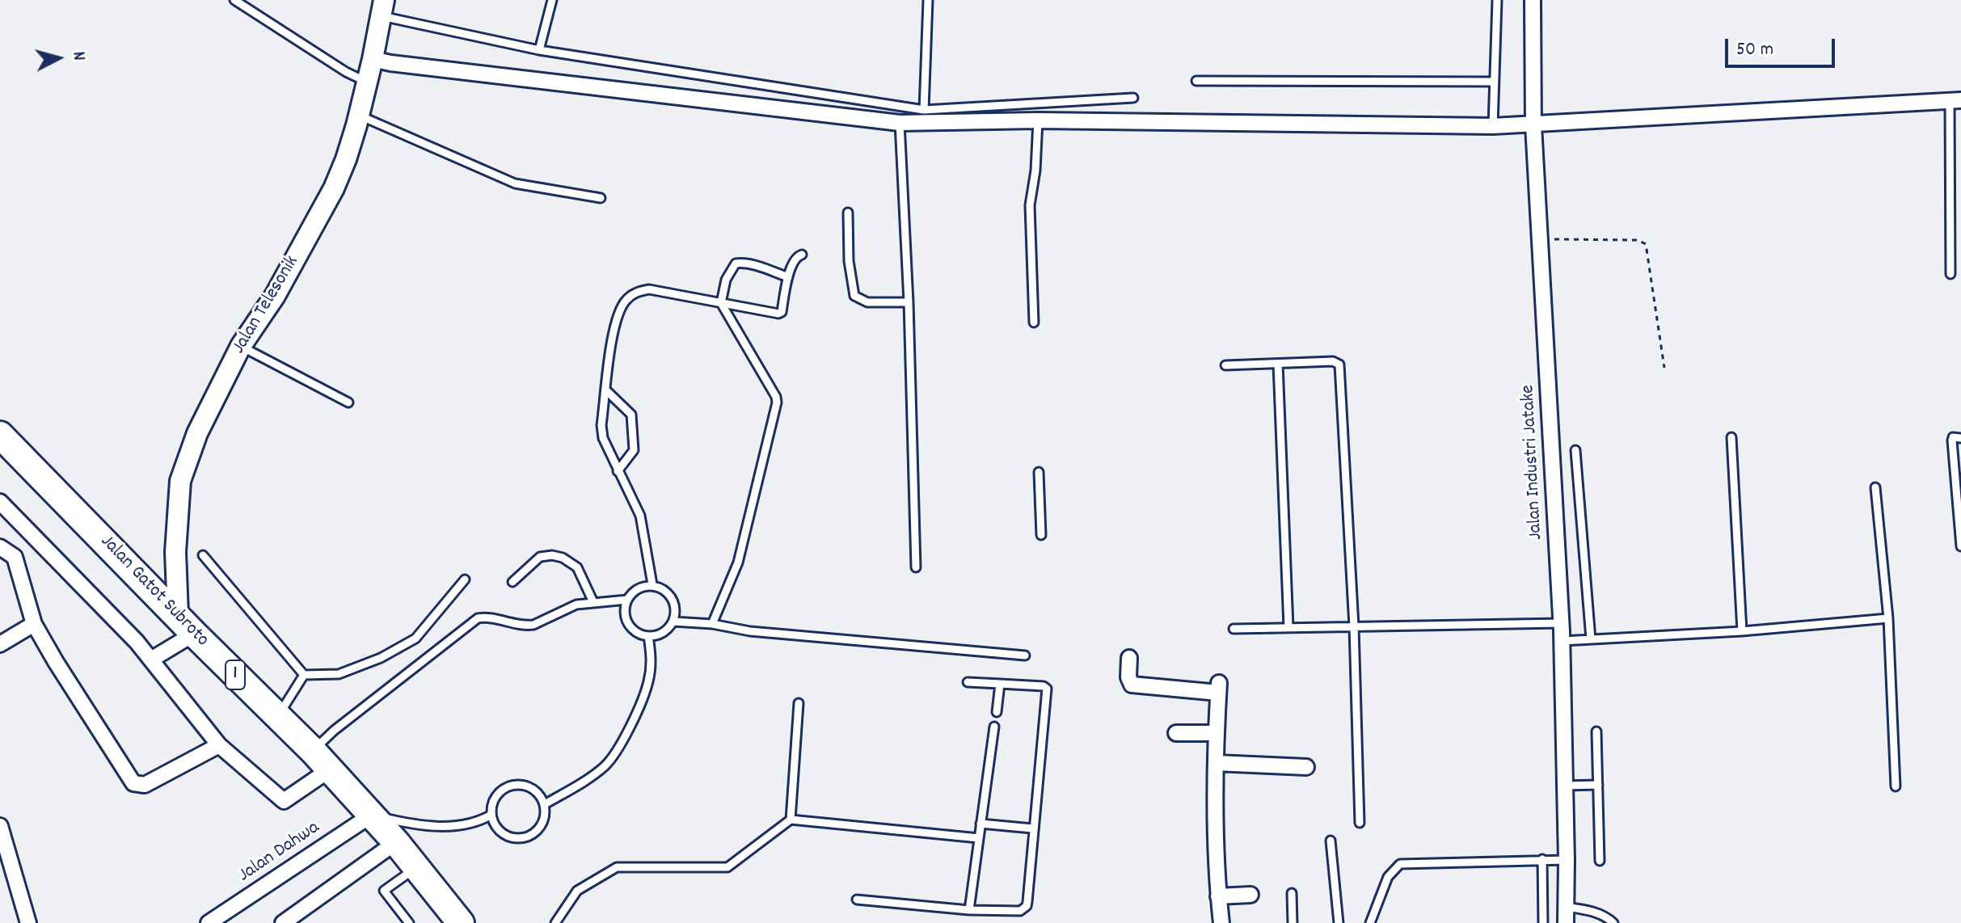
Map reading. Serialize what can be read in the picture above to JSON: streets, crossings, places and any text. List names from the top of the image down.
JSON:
{
  "streets": {
    "highway": ["Jalan Gatot Subroto", "1"],
    "street": ["Jalan Telesonik", "Jalan Industri Jatake", "Jalan Dahwa"]
  },
  "crossings": [
    ["Jalan Telesonik", "Jalan Gatot Subroto"],
    ["Jalan Gatot Subroto", "Jalan Dahwa"]
  ],
  "scale_bar": "50 m",
  "north": "right"
}
